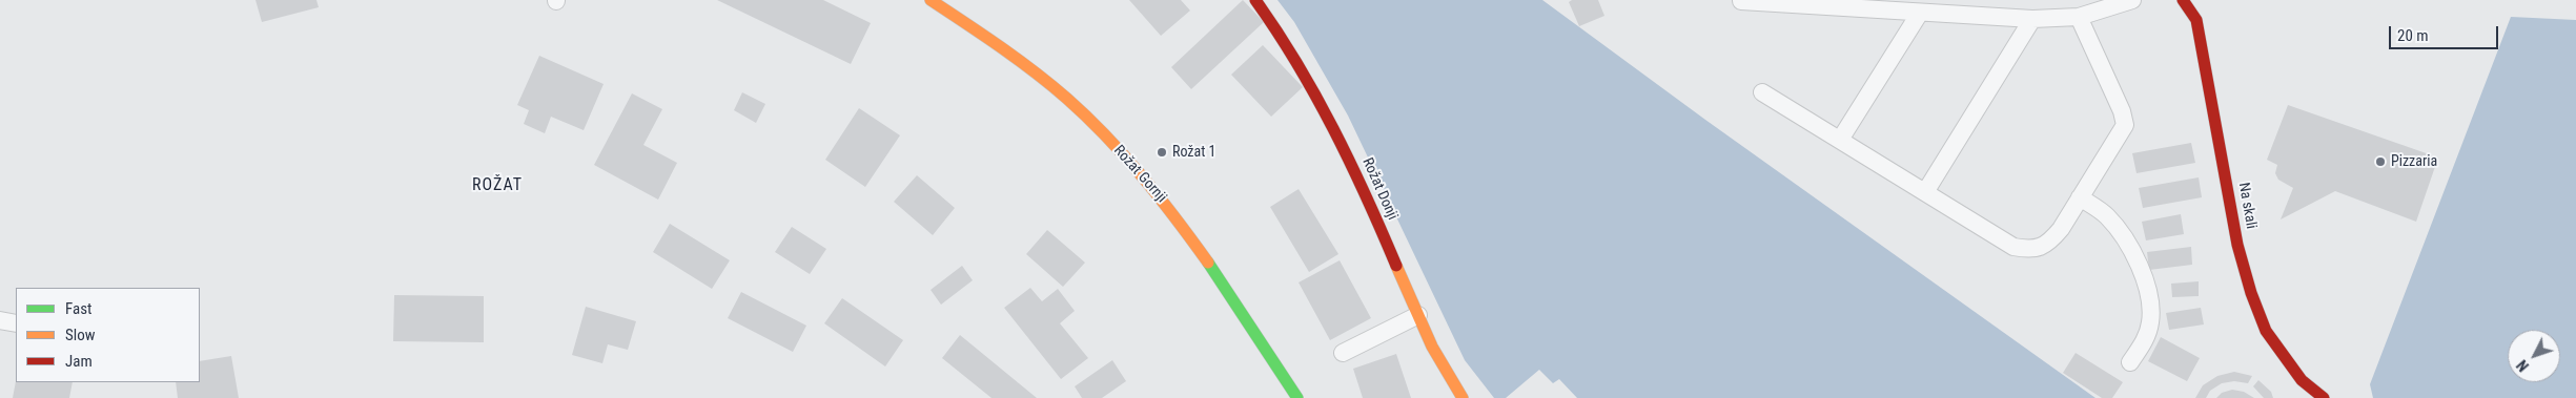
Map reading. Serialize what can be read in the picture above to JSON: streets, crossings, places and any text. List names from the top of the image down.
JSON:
{
  "streets": {
    "street": ["Rožat Gornji", "Rožat Donji", "Na skali"]
  },
  "districts": ["ROŽAT"],
  "places": ["Rožat 1", "Pizzaria"],
  "legend": ["Fast", "Slow", "Jam"],
  "scale_bar": "20 m",
  "north": "bottom left"
}
